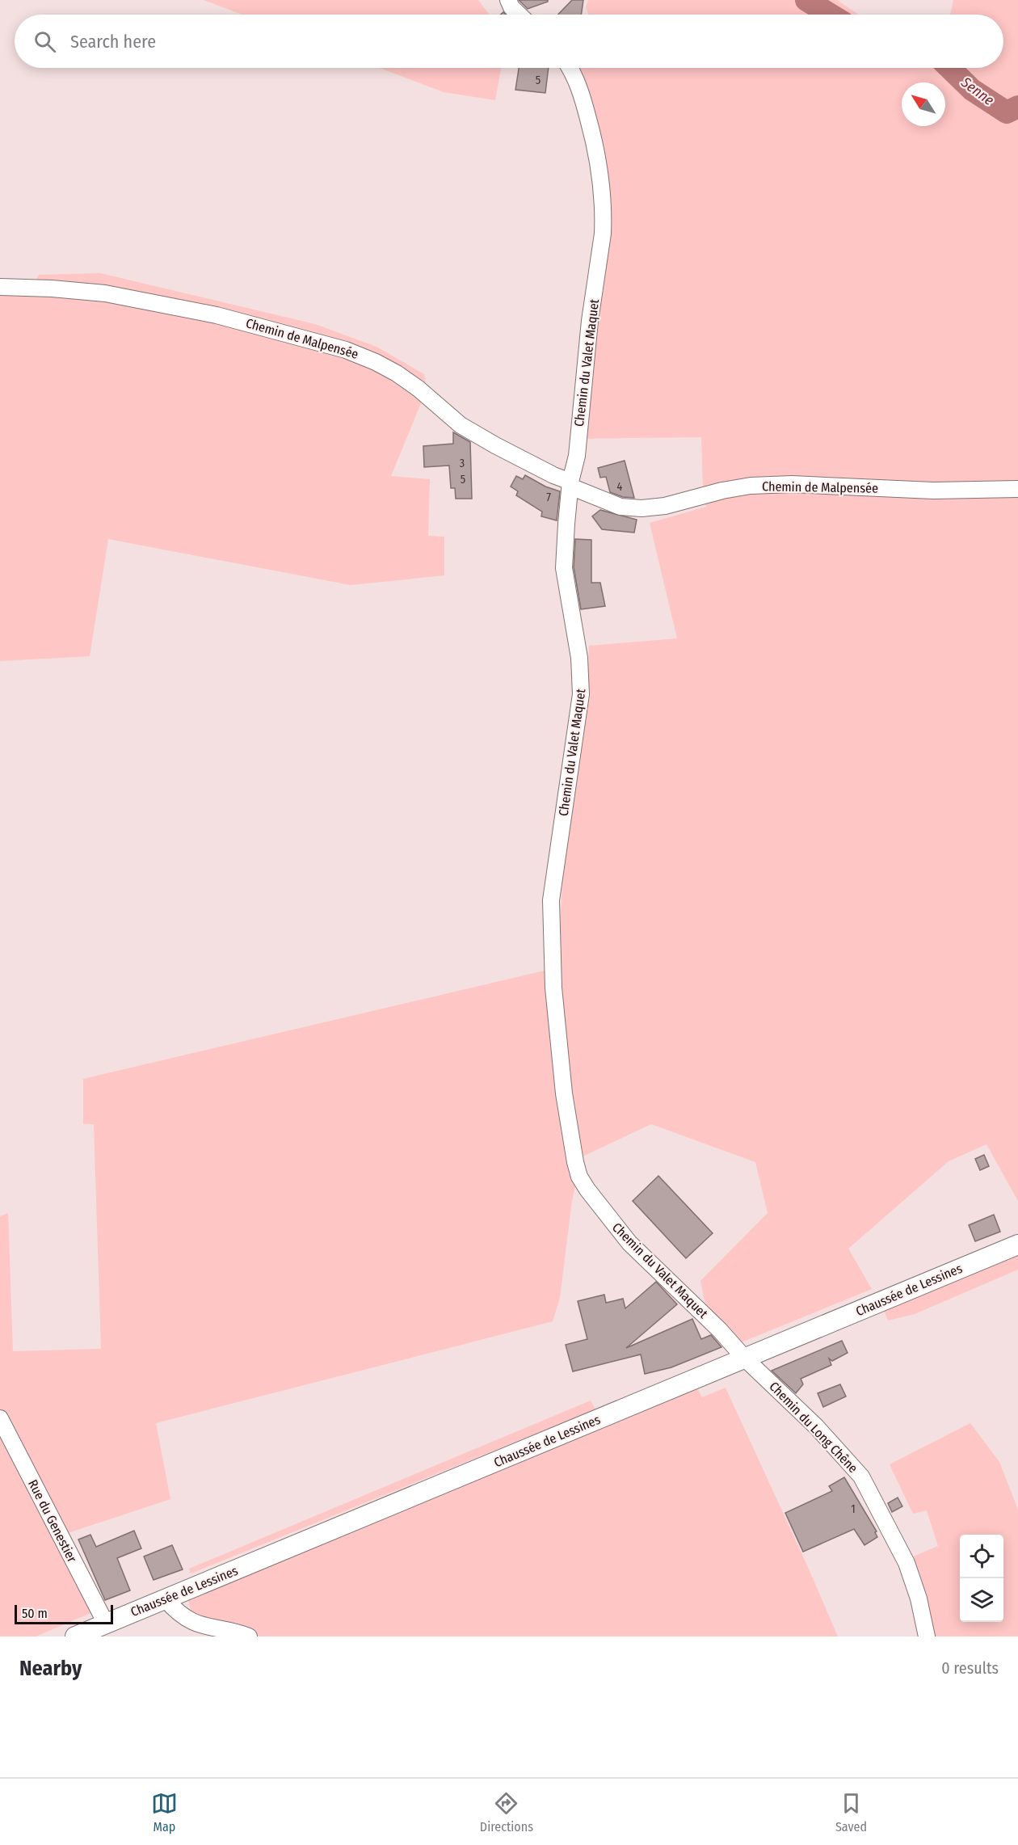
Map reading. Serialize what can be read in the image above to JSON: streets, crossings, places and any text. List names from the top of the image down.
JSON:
{
  "streets": {
    "main road": ["Chaussée de Lessines"],
    "street": [
      "Chemin de Malpensée",
      "Chemin du Valet Maquet",
      "Chemin du Long Chêne",
      "Rue du Genestier"
    ]
  },
  "crossings": [
    ["Chemin de Malpensée", "Chemin du Valet Maquet"],
    ["Chemin du Valet Maquet", "Chaussée de Lessines"],
    ["Chemin du Valet Maquet", "Chemin du Long Chêne"],
    ["Chaussée de Lessines", "Chemin du Long Chêne"],
    ["Chaussée de Lessines", "Rue du Genestier"]
  ],
  "water": ["Senne"],
  "house_numbers": [
    "5",
    "3",
    "5",
    "4",
    "7",
    "1"
  ],
  "scale_bar": "50 m",
  "north": "top left",
  "page": {
    "search": "Search here",
    "scale": "50 m",
    "heading": ["Nearby", "0 results"],
    "nav": ["Map", "Directions", "Saved"]
  }
}
